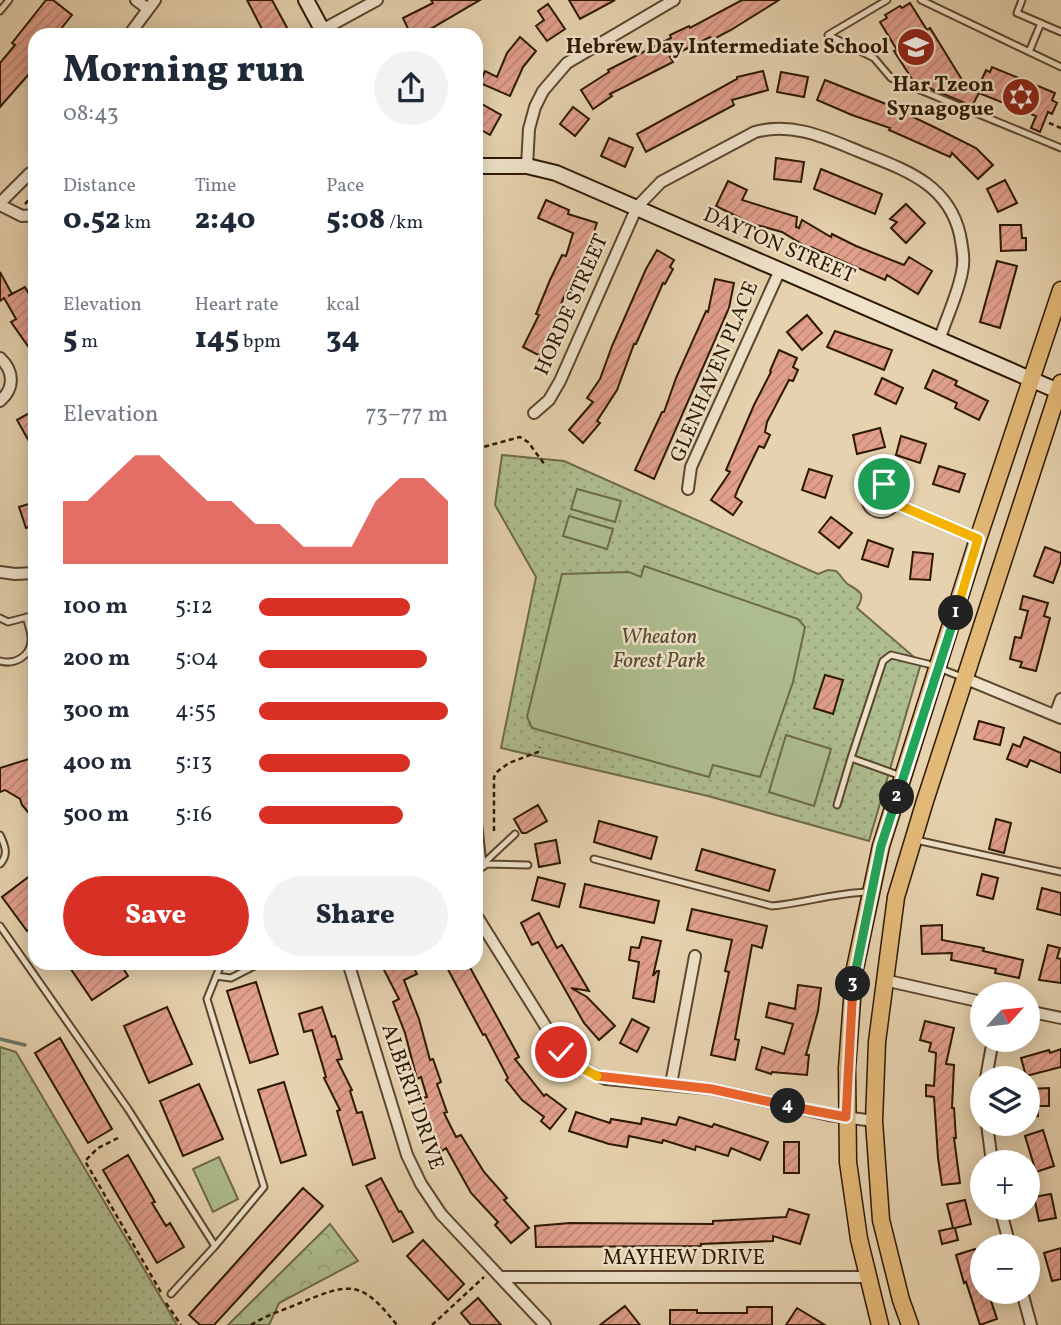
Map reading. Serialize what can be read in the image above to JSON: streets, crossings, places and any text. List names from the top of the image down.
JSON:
{
  "streets": {
    "street": [
      "DAYTON STREET",
      "HORDE STREET",
      "GLENHAVEN PLACE",
      "ALBERTI DRIVE",
      "MAYHEW DRIVE"
    ]
  },
  "crossings": [
    ["DAYTON STREET", "HORDE STREET"],
    ["DAYTON STREET", "GLENHAVEN PLACE"],
    ["ALBERTI DRIVE", "MAYHEW DRIVE"]
  ],
  "parks": ["Wheaton Forest Park"],
  "places": {
    "school or university": ["Hebrew Day Intermediate School"],
    "synagogue": ["Har Tzeon Synagogue"]
  },
  "north": "top right",
  "page": {
    "heading": ["Morning run", "08:43"],
    "stats": [
      ["Distance", "0.52 km"],
      ["Time", "2:40"],
      ["Pace", "5:08 /km"],
      ["Elevation", "5 m"],
      ["Heart rate", "145 bpm"],
      ["kcal", "34"]
    ],
    "chart": ["Elevation", "73–77 m"],
    "list": [
      {
        "name": "100 m",
        "note": "5:12"
      },
      {
        "name": "200 m",
        "note": "5:04"
      },
      {
        "name": "300 m",
        "note": "4:55"
      },
      {
        "name": "400 m",
        "note": "5:13"
      },
      {
        "name": "500 m",
        "note": "5:16"
      }
    ],
    "pins": [
      "1",
      "2",
      "3",
      "4"
    ],
    "buttons": ["Save", "Share"],
    "map_buttons": ["+", "−"]
  }
}
